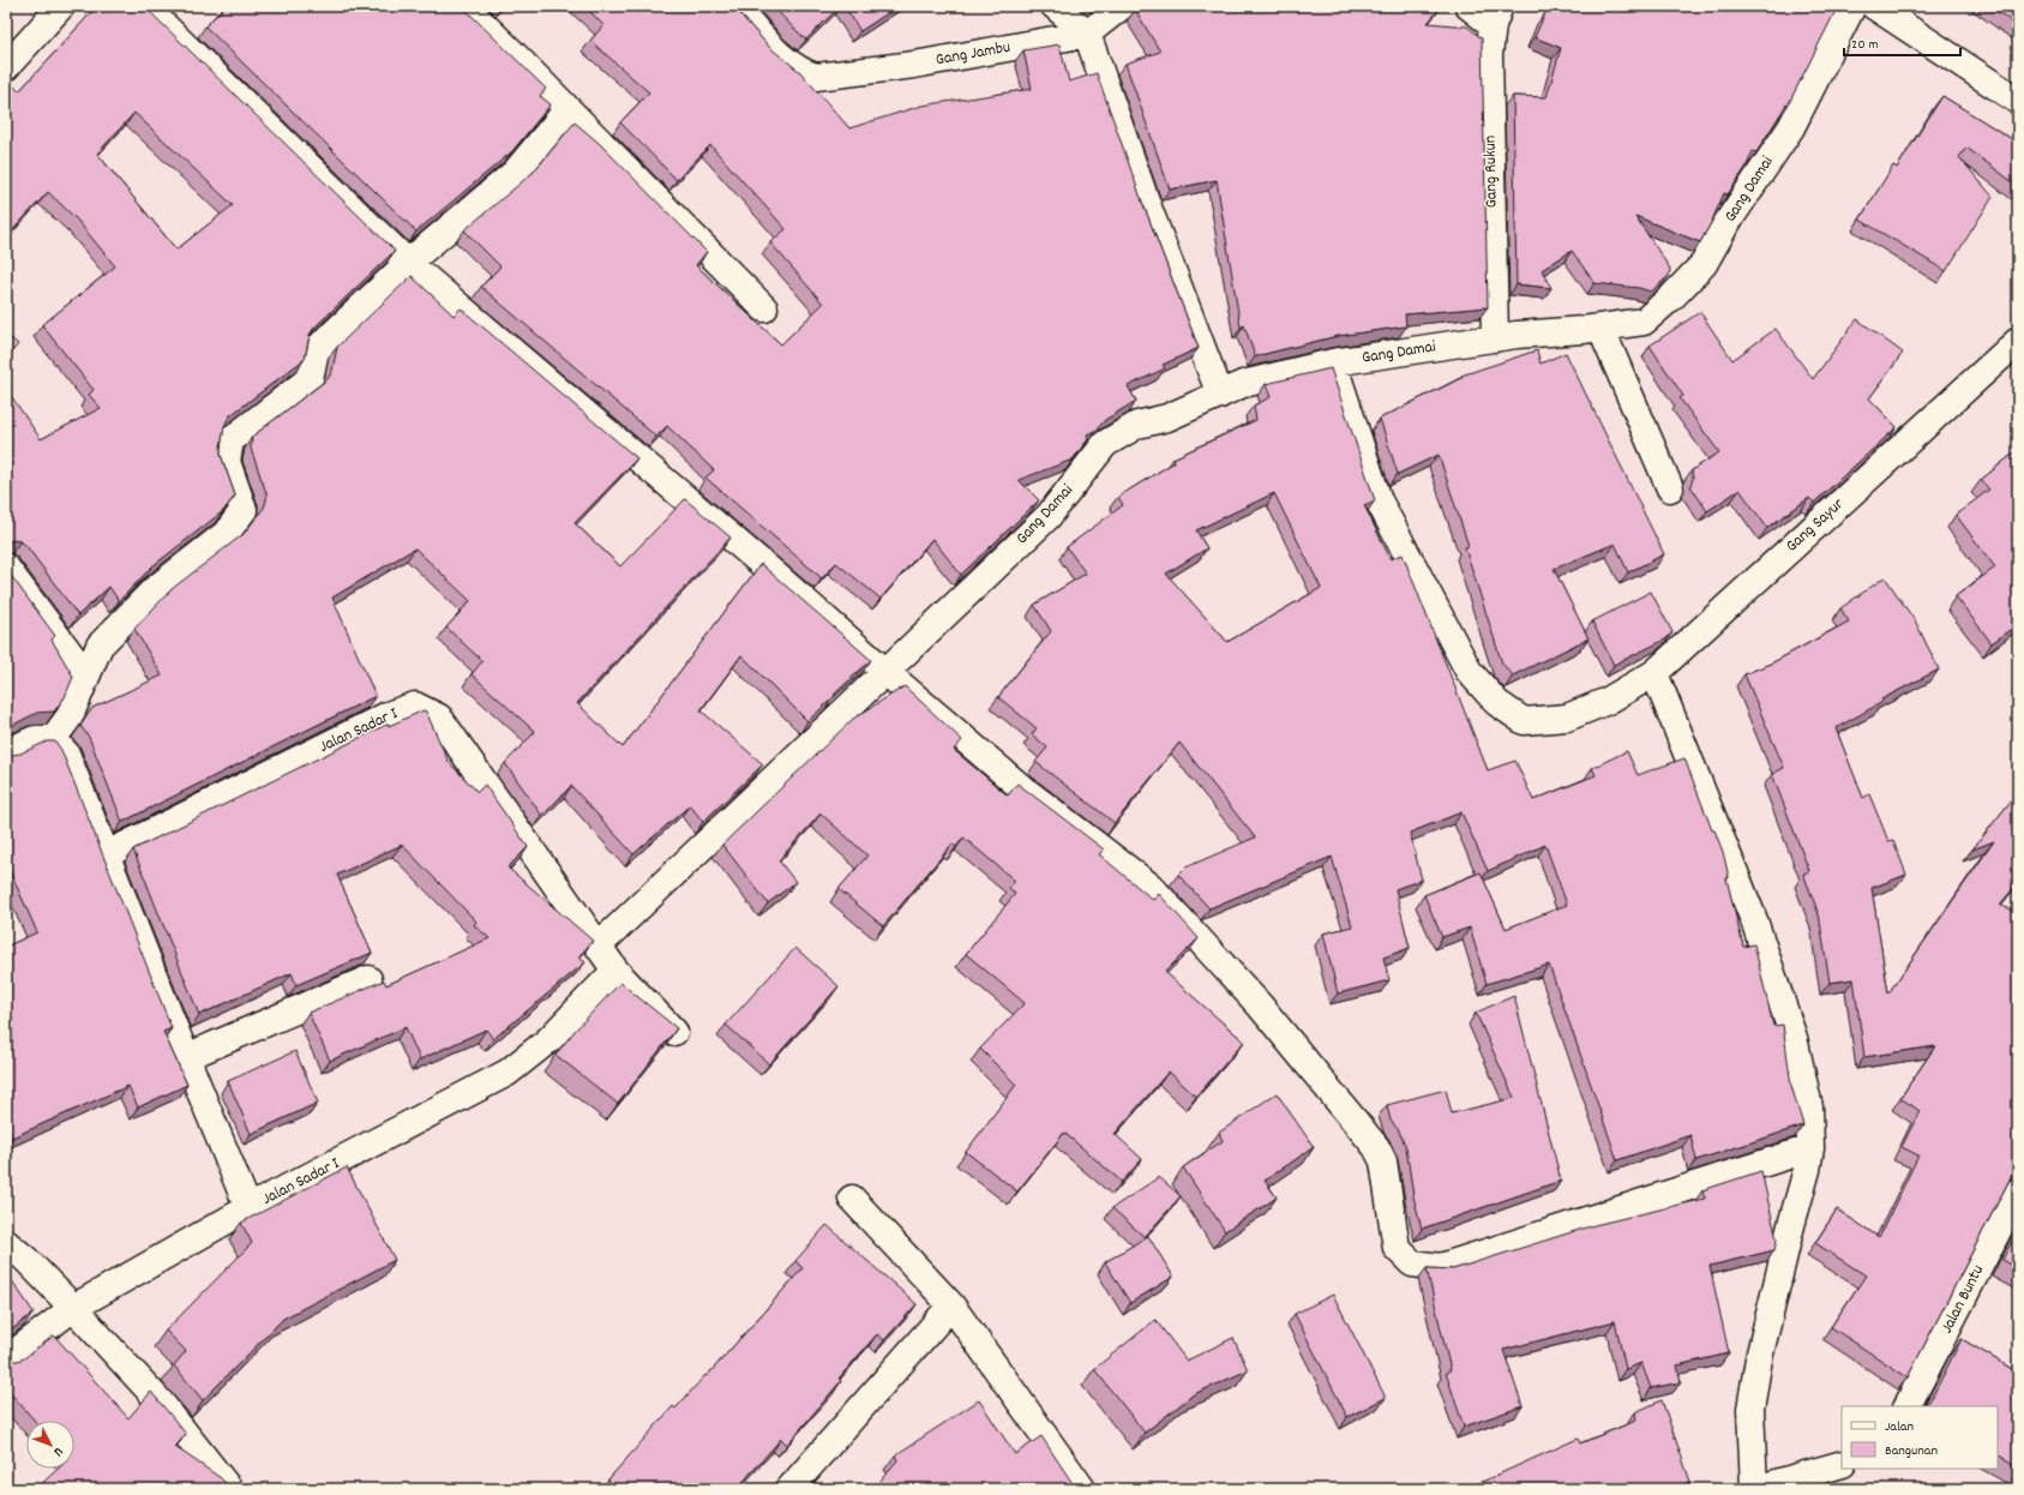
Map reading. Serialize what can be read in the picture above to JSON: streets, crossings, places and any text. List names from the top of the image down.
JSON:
{
  "streets": {
    "street": [
      "Gang Jambu",
      "Gang Rukun",
      "Gang Damai",
      "Gang Sayur",
      "Jalan Sadar I",
      "Jalan Buntu"
    ]
  },
  "crossings": [
    ["Gang Rukun", "Gang Damai"],
    ["Gang Damai", "Gang Sayur"],
    ["Gang Damai", "Jalan Sadar I"]
  ],
  "legend": ["Jalan", "Bangunan"],
  "scale_bar": "20 m",
  "north": "bottom right"
}
